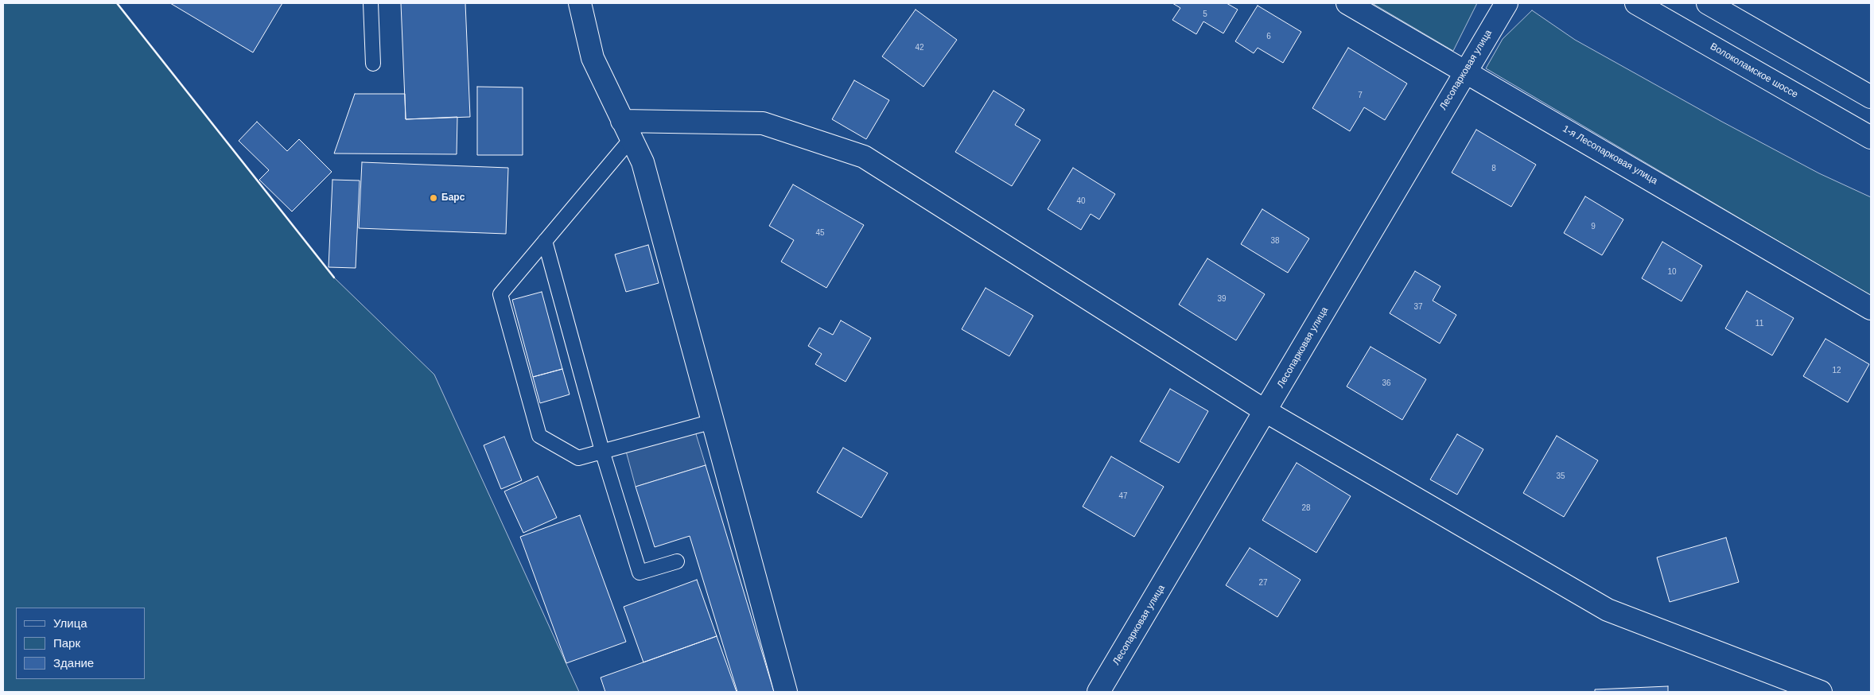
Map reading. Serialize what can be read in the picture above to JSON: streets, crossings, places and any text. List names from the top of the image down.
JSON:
{
  "streets": {
    "street": ["Лесопарковая улица", "Волоколамское шоссе", "1-я Лесопарковая улица"]
  },
  "crossings": [
    ["Лесопарковая улица", "1-я Лесопарковая улица"]
  ],
  "places": ["Барс"],
  "house_numbers": [
    "5",
    "6",
    "42",
    "7",
    "8",
    "40",
    "9",
    "45",
    "38",
    "10",
    "39",
    "37",
    "11",
    "12",
    "36",
    "35",
    "47",
    "28",
    "27"
  ],
  "legend": ["Улица", "Парк", "Здание"]
}
